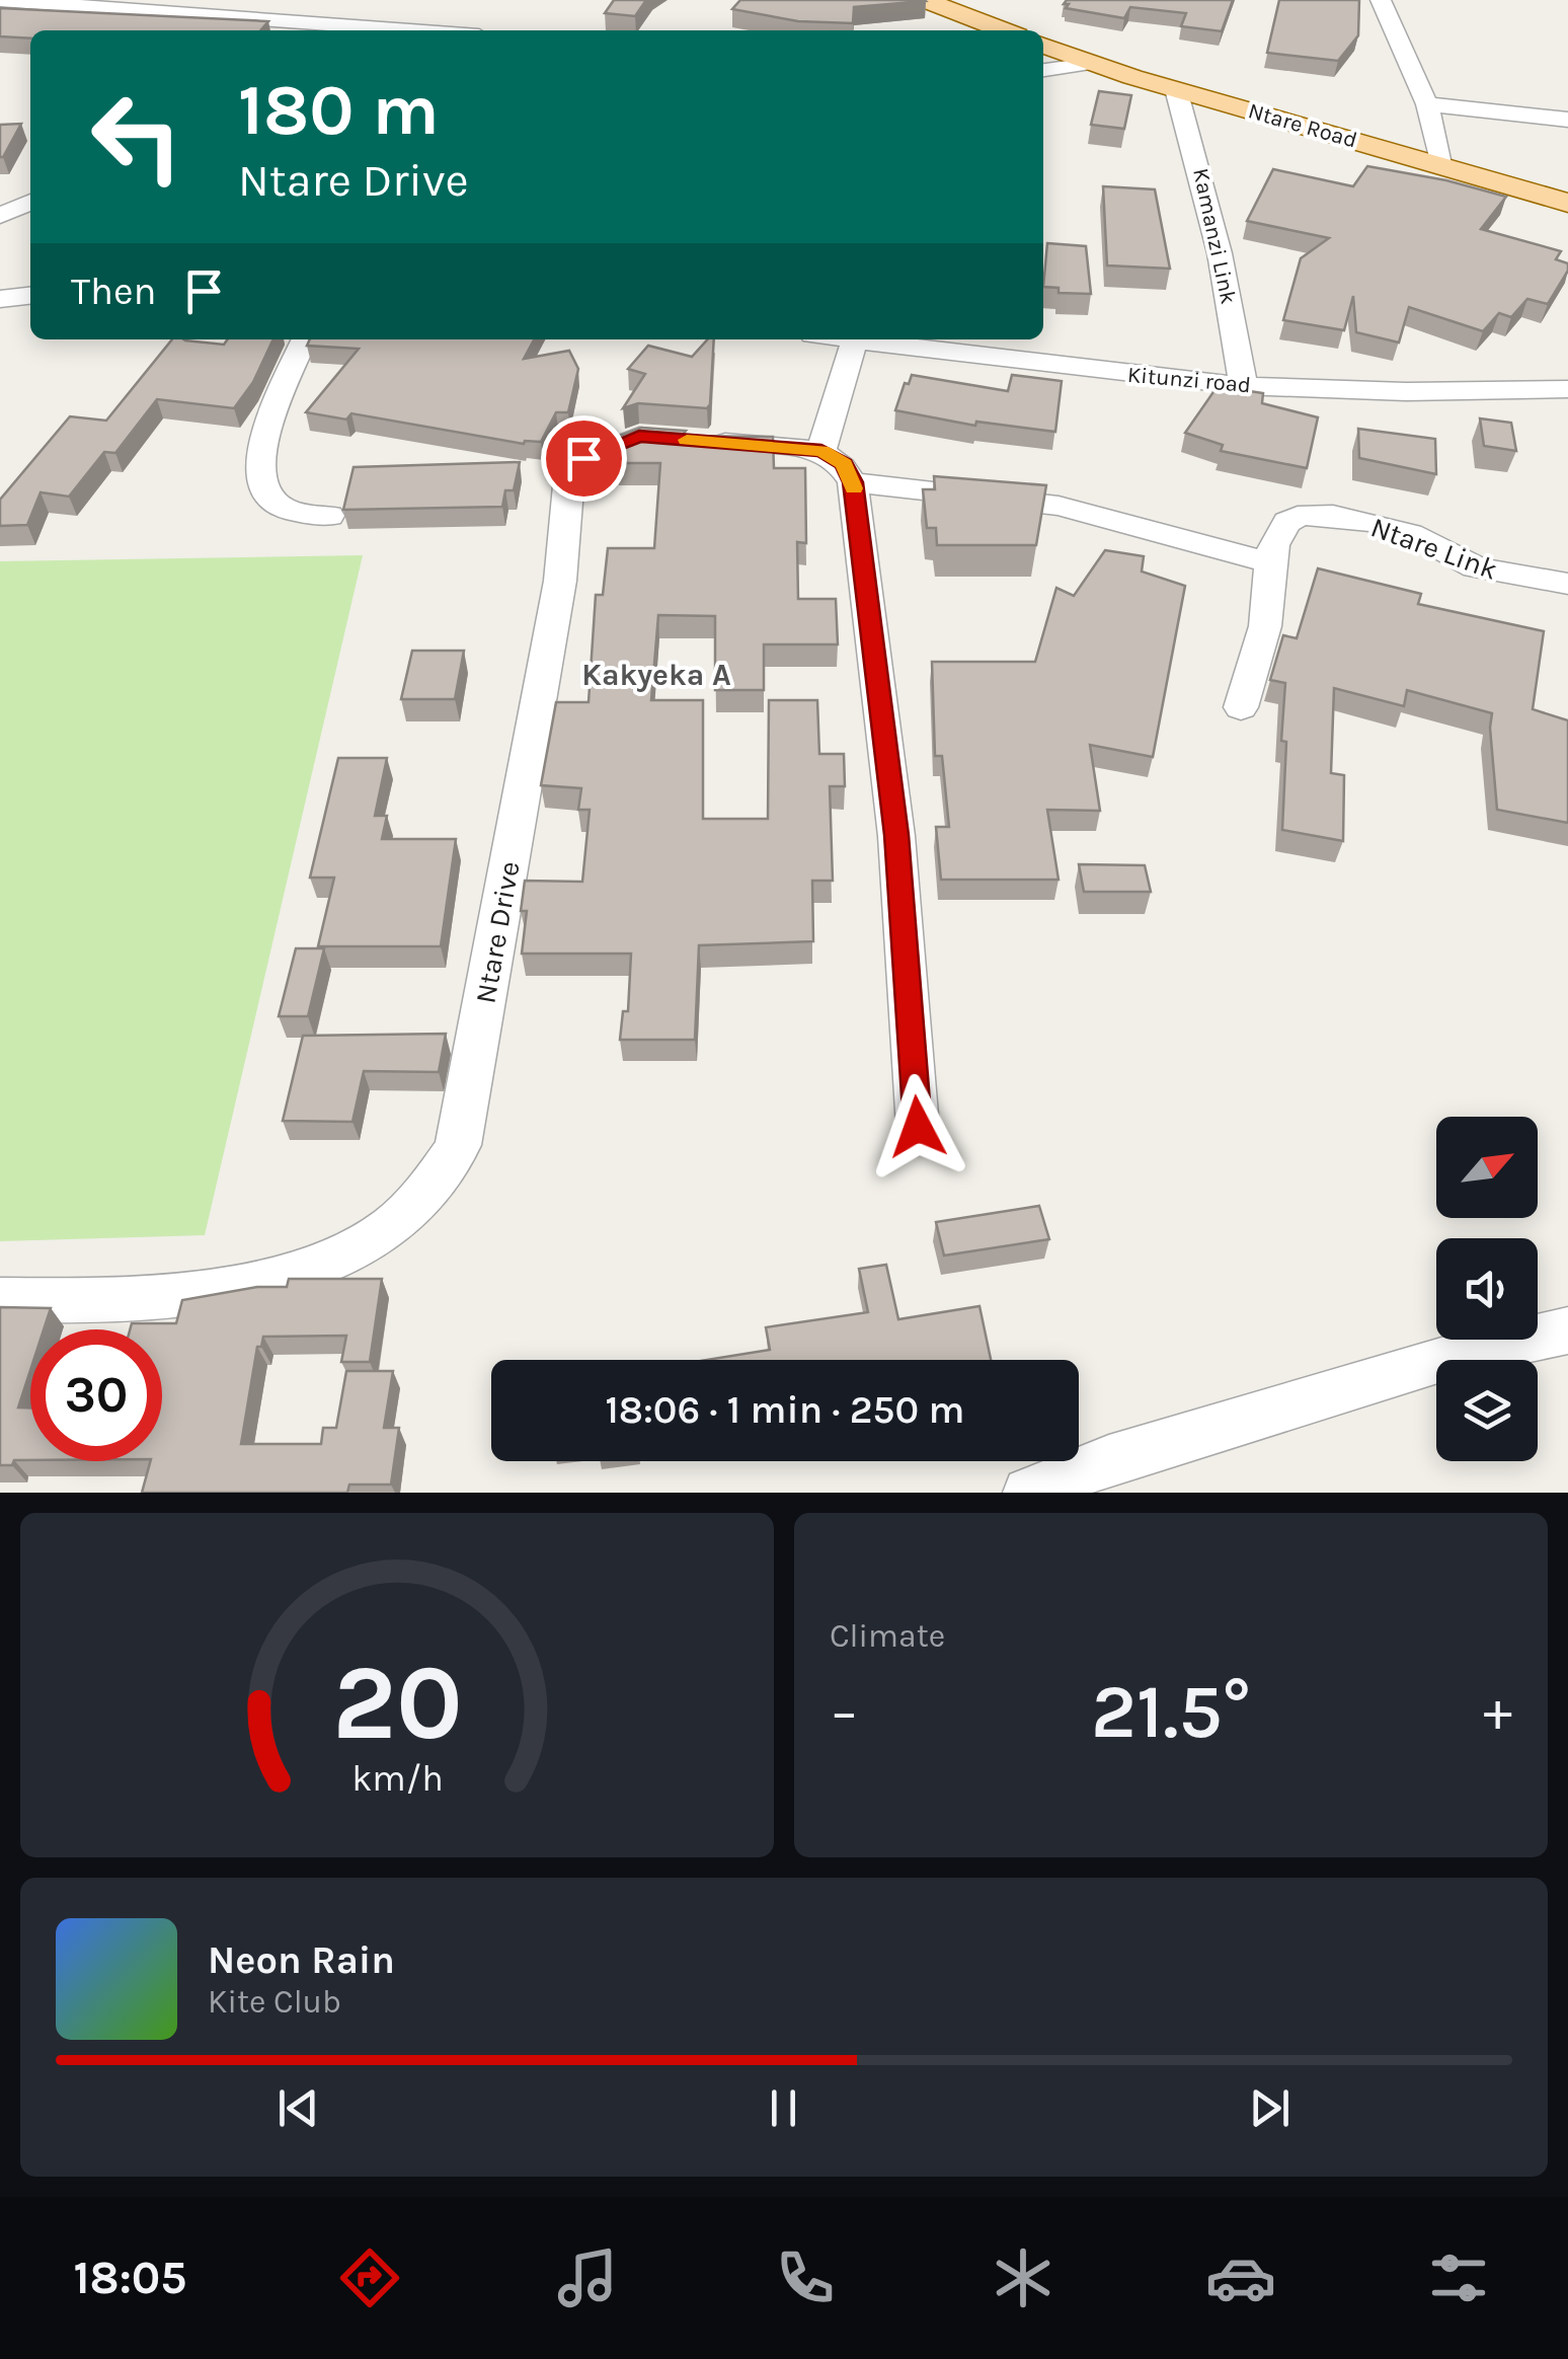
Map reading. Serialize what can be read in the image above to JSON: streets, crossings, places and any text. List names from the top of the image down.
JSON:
{
  "streets": {
    "main road": ["Ntare Road"],
    "street": [
      "Kamanzi Link",
      "Kitunzi road",
      "Ntare Link",
      "Ntare Drive"
    ]
  },
  "crossings": [
    ["Ntare Road", "Kamanzi Link"],
    ["Kamanzi Link", "Kitunzi road"]
  ],
  "districts": ["Kakyeka A"],
  "north": "top right",
  "page": {
    "turn": ["180 m", "Ntare Drive"],
    "then": "Then",
    "limit": "30",
    "trip": "18:06 · 1 min · 250 m",
    "tile": "Climate",
    "heat": ["−", "21.5°", "+"],
    "song": ["Neon Rain", "Kite Club"],
    "tabs": "18:05",
    "gauge": ["20", "km/h"]
  }
}
